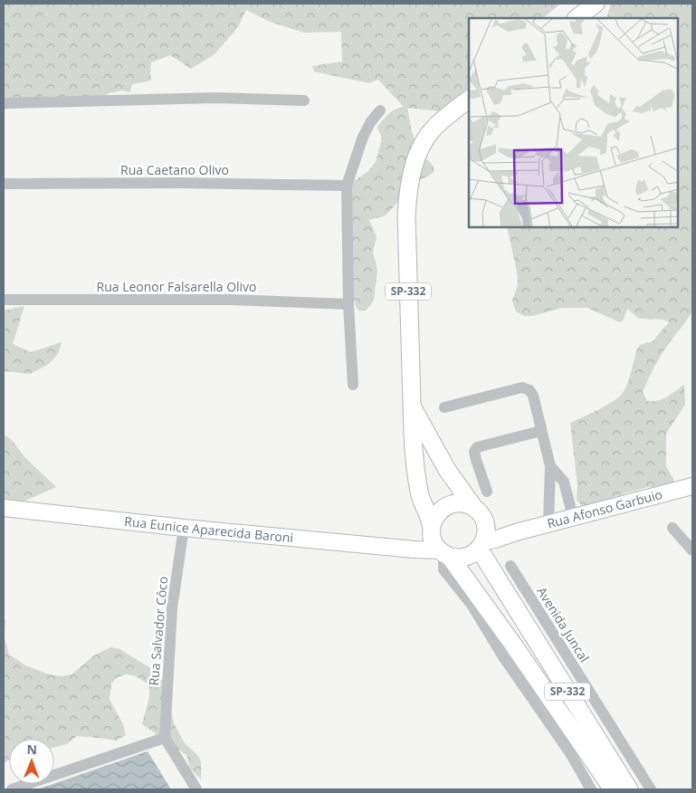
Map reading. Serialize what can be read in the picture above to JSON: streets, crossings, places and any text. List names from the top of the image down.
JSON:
{
  "streets": {
    "main road": ["SP-332", "Rua Afonso Garbuio", "Rua Eunice Aparecida Baroni"],
    "street": [
      "Rua Caetano Olivo",
      "Rua Leonor Falsarella Olivo",
      "Avenida Juncal",
      "Rua Salvador Côco"
    ]
  },
  "crossings": [
    ["SP-332", "Rua Afonso Garbuio"],
    ["SP-332", "Rua Eunice Aparecida Baroni"],
    ["Rua Afonso Garbuio", "Rua Eunice Aparecida Baroni"],
    ["Rua Eunice Aparecida Baroni", "Rua Salvador Côco"]
  ],
  "north": "top"
}
